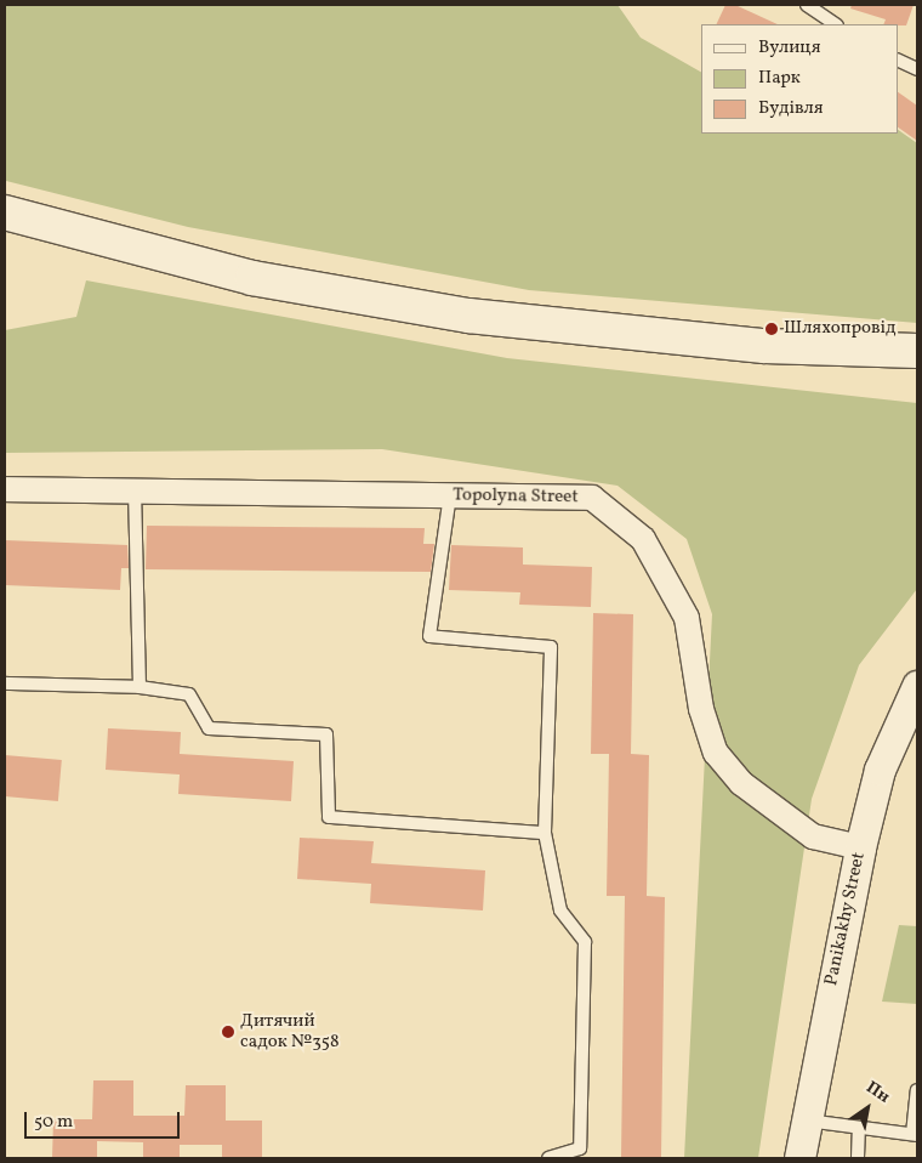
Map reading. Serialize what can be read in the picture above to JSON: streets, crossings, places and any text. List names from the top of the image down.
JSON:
{
  "streets": {
    "street": ["Topolyna Street", "Panikakhy Street"]
  },
  "crossings": [
    ["Topolyna Street", "Panikakhy Street"]
  ],
  "places": ["Шляхопровід", "Дитячий садок №358"],
  "legend": ["Вулиця", "Парк", "Будівля"],
  "scale_bar": "50 m",
  "north": "top right"
}
